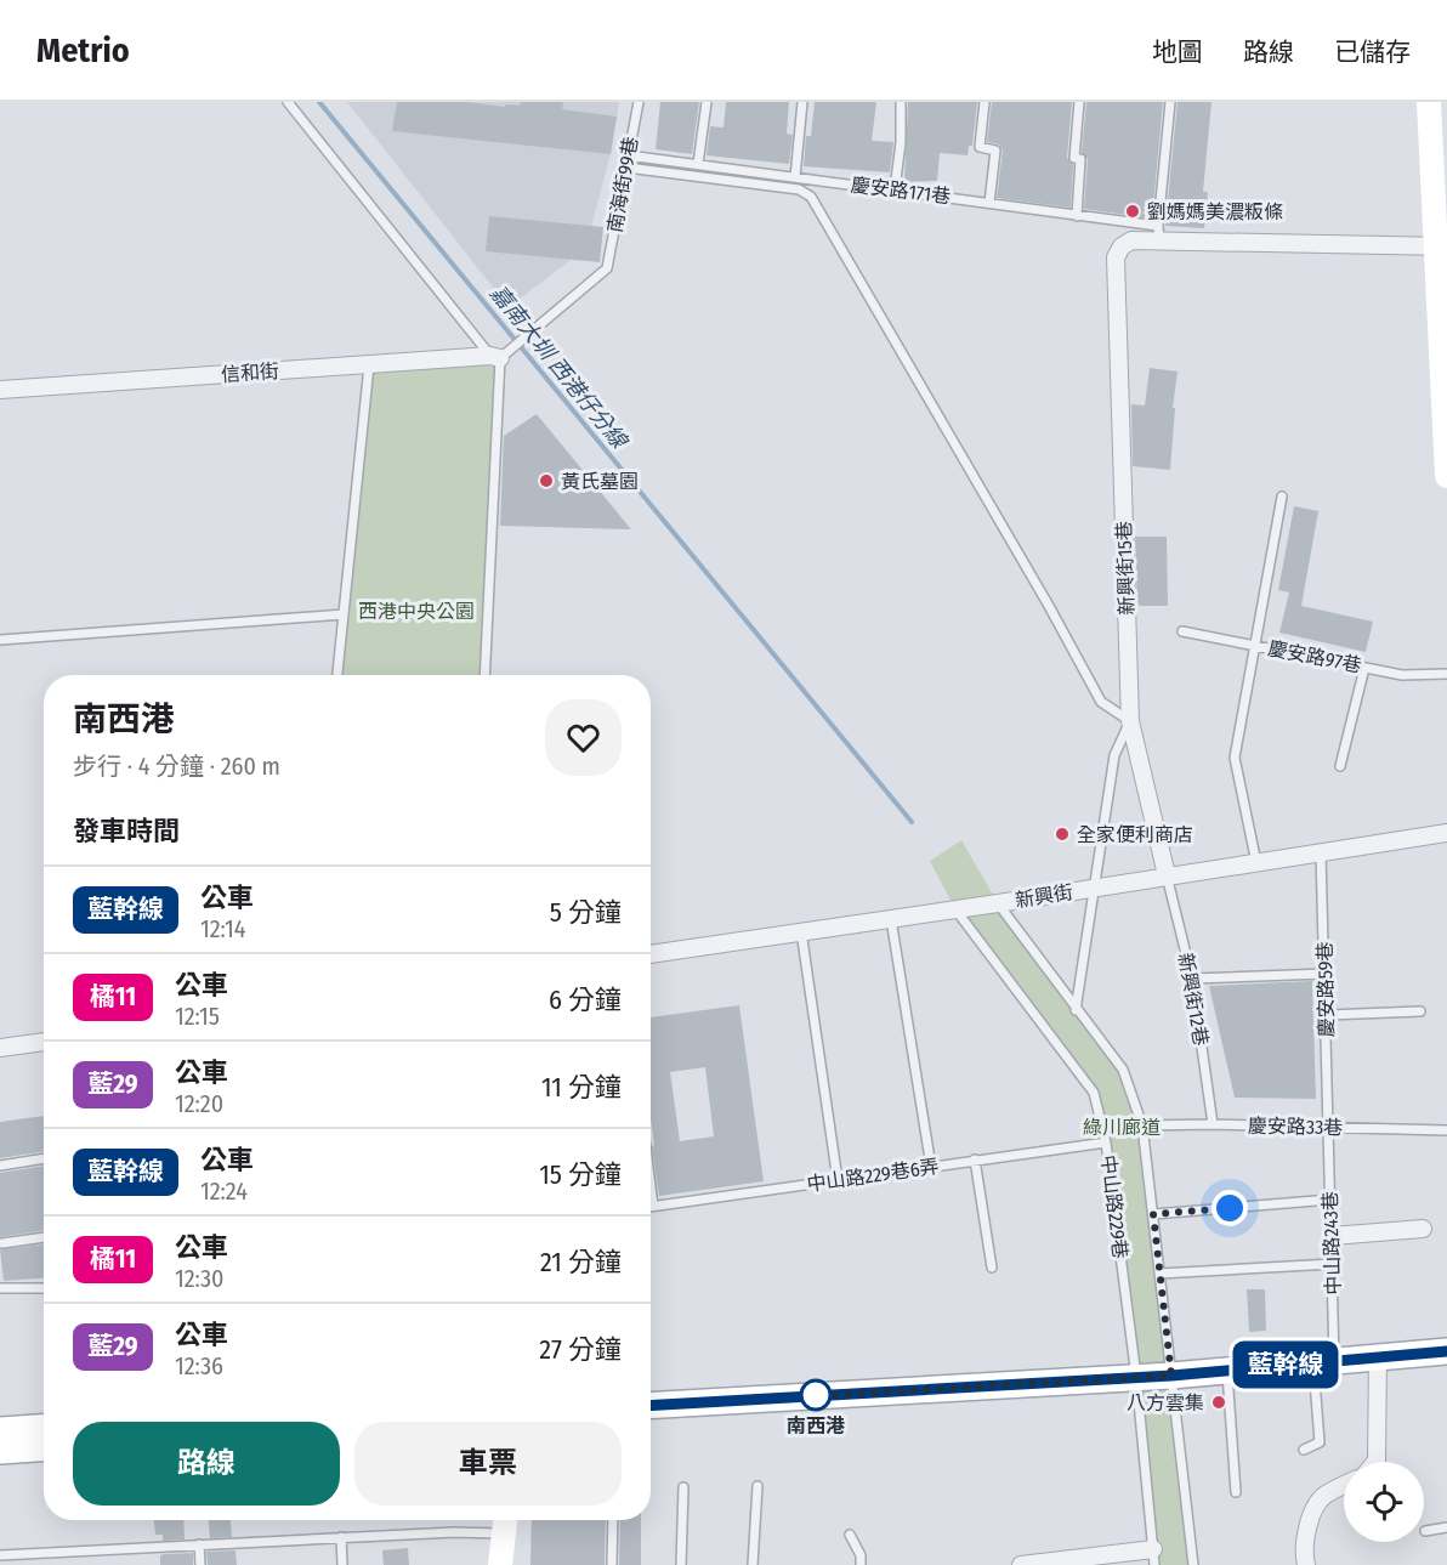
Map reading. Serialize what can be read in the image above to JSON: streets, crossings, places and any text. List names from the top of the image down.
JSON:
{
  "streets": {
    "street": [
      "慶安路171巷",
      "信和街",
      "新興街15巷",
      "新興街"
    ],
    "lane": [
      "南海街99巷",
      "慶安路97巷",
      "慶安路59巷",
      "新興街12巷",
      "慶安路33巷",
      "中山路229巷6弄",
      "中山路229巷",
      "中山路243巷"
    ]
  },
  "crossings": [
    ["南海街99巷", "慶安路171巷"],
    ["南海街99巷", "信和街"],
    ["慶安路171巷", "新興街15巷"],
    ["新興街15巷", "新興街"],
    ["新興街15巷", "新興街12巷"],
    ["新興街", "慶安路59巷"],
    ["新興街", "新興街12巷"],
    ["新興街", "中山路229巷"],
    ["慶安路59巷", "慶安路33巷"],
    ["慶安路59巷", "中山路243巷"],
    ["新興街12巷", "慶安路33巷"],
    ["慶安路33巷", "中山路243巷"],
    ["中山路229巷6弄", "中山路229巷"]
  ],
  "water": ["嘉南大圳 西港仔分線"],
  "parks": ["西港中央公園", "綠川廊道"],
  "places": [
    "劉媽媽美濃粄條",
    "黃氏墓園",
    "全家便利商店",
    "南西港",
    "八方雲集"
  ],
  "lines": ["bus line 藍幹線"],
  "page": {
    "header": "Metrio",
    "nav": ["地圖", "路線", "已儲存"],
    "on_map": "藍幹線",
    "heading": [
      ["南西港", "步行 · 4 分鐘 · 260 m"],
      "發車時間"
    ],
    "list": [
      {
        "mark": "藍幹線",
        "name": "公車",
        "note": "12:14",
        "value": "5 分鐘"
      },
      {
        "mark": "橘11",
        "name": "公車",
        "note": "12:15",
        "value": "6 分鐘"
      },
      {
        "mark": "藍29",
        "name": "公車",
        "note": "12:20",
        "value": "11 分鐘"
      },
      {
        "mark": "藍幹線",
        "name": "公車",
        "note": "12:24",
        "value": "15 分鐘"
      },
      {
        "mark": "橘11",
        "name": "公車",
        "note": "12:30",
        "value": "21 分鐘"
      },
      {
        "mark": "藍29",
        "name": "公車",
        "note": "12:36",
        "value": "27 分鐘"
      }
    ],
    "buttons": ["路線", "車票"]
  }
}
